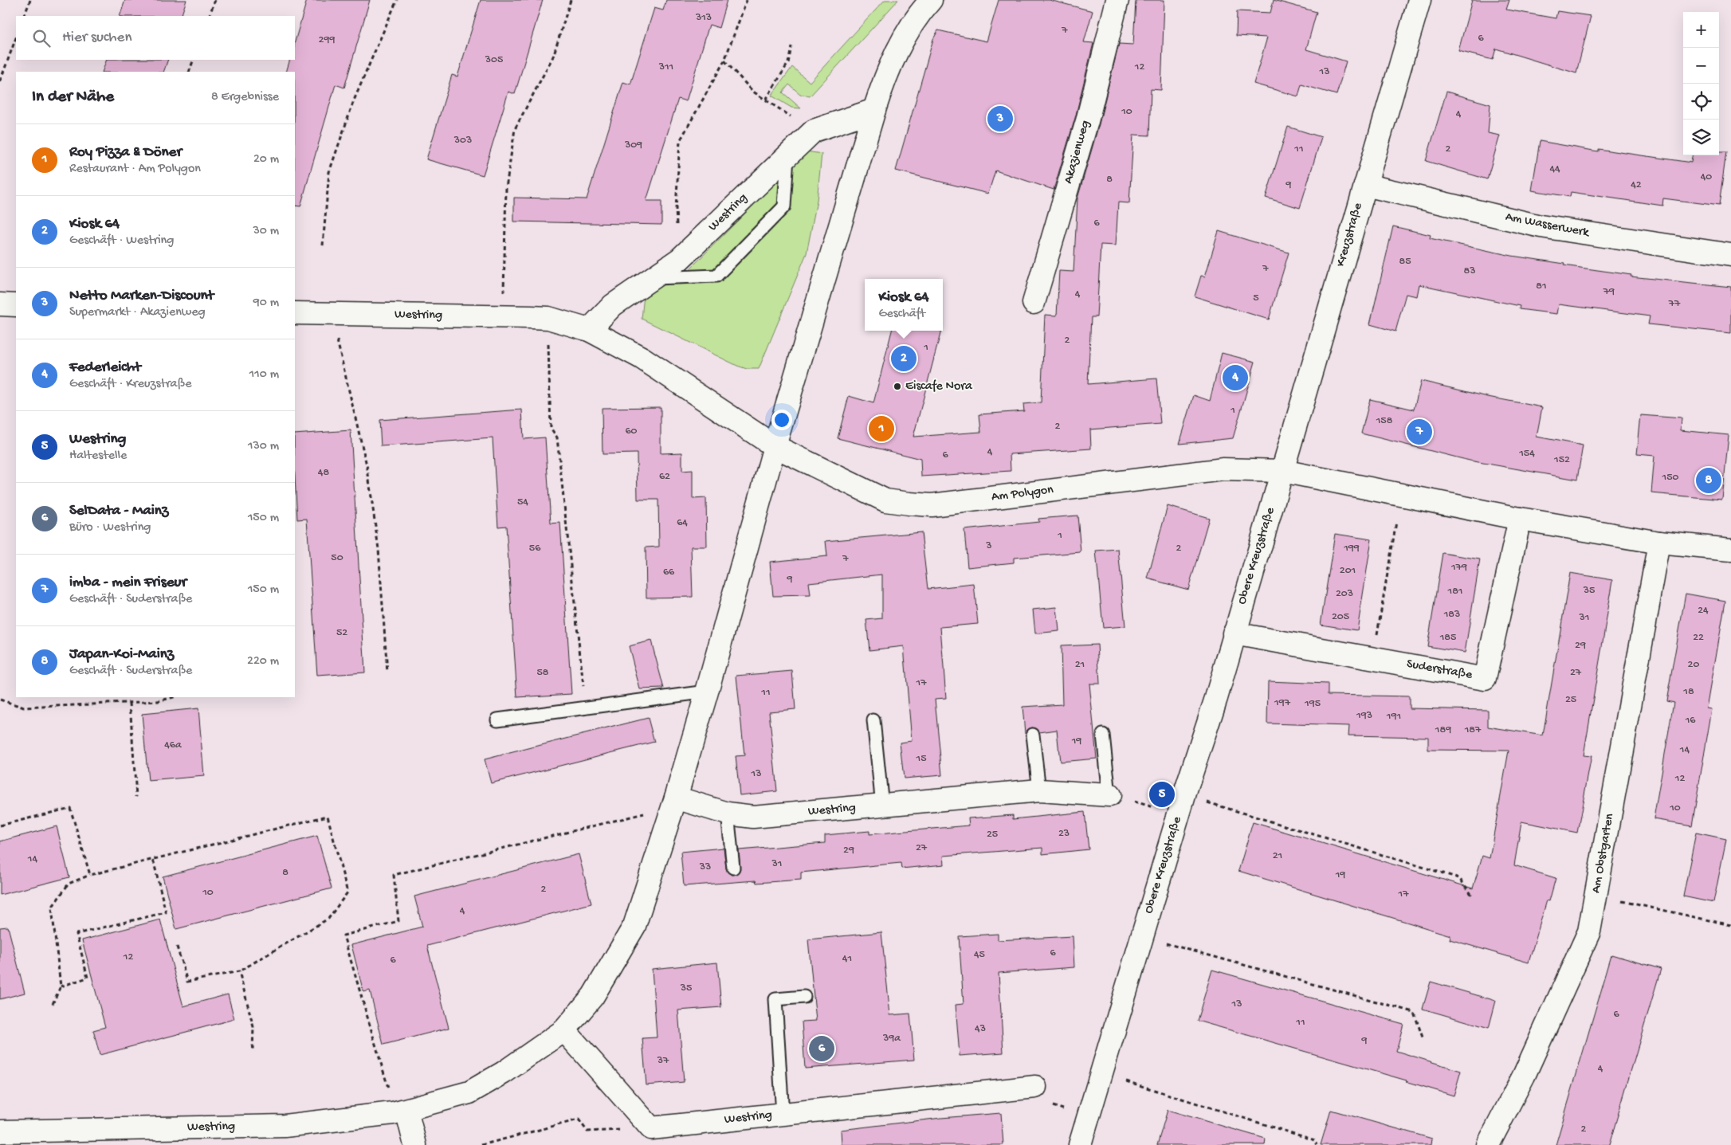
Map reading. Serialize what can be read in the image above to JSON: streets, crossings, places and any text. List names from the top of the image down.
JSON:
{
  "streets": {
    "street": [
      "Akazienweg",
      "Westring",
      "Am Wasserwerk",
      "Kreuzstraße",
      "Am Polygon",
      "Obere Kreuzstraße",
      "Suderstraße",
      "Am Obstgarten"
    ]
  },
  "crossings": [
    ["Westring", "Am Polygon"],
    ["Am Wasserwerk", "Kreuzstraße"],
    ["Kreuzstraße", "Am Polygon"],
    ["Kreuzstraße", "Obere Kreuzstraße"],
    ["Am Polygon", "Obere Kreuzstraße"],
    ["Obere Kreuzstraße", "Suderstraße"]
  ],
  "places": ["Eiscafe Nora"],
  "house_numbers": [
    "313",
    "7",
    "6",
    "299",
    "305",
    "311",
    "12",
    "13",
    "10",
    "4",
    "303",
    "309",
    "11",
    "2",
    "44",
    "40",
    "8",
    "9",
    "42",
    "6",
    "85",
    "7",
    "83",
    "81",
    "79",
    "4",
    "5",
    "77",
    "2",
    "1",
    "1",
    "158",
    "2",
    "60",
    "4",
    "154",
    "6",
    "152",
    "48",
    "62",
    "150",
    "54",
    "64",
    "1",
    "3",
    "56",
    "2",
    "199",
    "50",
    "7",
    "179",
    "201",
    "66",
    "9",
    "35",
    "181",
    "203",
    "24",
    "183",
    "205",
    "31",
    "52",
    "185",
    "22",
    "29",
    "21",
    "20",
    "58",
    "27",
    "17",
    "18",
    "11",
    "25",
    "197",
    "195",
    "193",
    "191",
    "16",
    "189",
    "187",
    "19",
    "46a",
    "14",
    "15",
    "13",
    "12",
    "10",
    "23",
    "25",
    "27",
    "29",
    "21",
    "14",
    "31",
    "33",
    "8",
    "19",
    "2",
    "10",
    "17",
    "4",
    "6",
    "45",
    "12",
    "41",
    "6",
    "35",
    "13",
    "6",
    "11",
    "43",
    "39a",
    "9",
    "37",
    "4",
    "2"
  ],
  "page": {
    "map_buttons": ["+", "−"],
    "search": "Hier suchen",
    "heading": ["In der Nähe", "8 Ergebnisse"],
    "pins": [
      "3",
      "2",
      "4",
      "1",
      "7",
      "8",
      "5",
      "6"
    ],
    "list": [
      {
        "mark": "1",
        "name": "Roy Pizza & Döner",
        "note": "Restaurant · Am Polygon",
        "value": "20 m"
      },
      {
        "mark": "2",
        "name": "Kiosk 64",
        "note": "Geschäft · Westring",
        "value": "30 m"
      },
      {
        "mark": "3",
        "name": "Netto Marken-Discount",
        "note": "Supermarkt · Akazienweg",
        "value": "90 m"
      },
      {
        "mark": "4",
        "name": "Federleicht",
        "note": "Geschäft · Kreuzstraße",
        "value": "110 m"
      },
      {
        "mark": "5",
        "name": "Westring",
        "note": "Haltestelle",
        "value": "130 m"
      },
      {
        "mark": "6",
        "name": "SelData - Mainz",
        "note": "Büro · Westring",
        "value": "150 m"
      },
      {
        "mark": "7",
        "name": "imba - mein Friseur",
        "note": "Geschäft · Suderstraße",
        "value": "150 m"
      },
      {
        "mark": "8",
        "name": "Japan-Koi-Mainz",
        "note": "Geschäft · Suderstraße",
        "value": "220 m"
      }
    ],
    "popup": ["Kiosk 64", "Geschäft"]
  }
}
